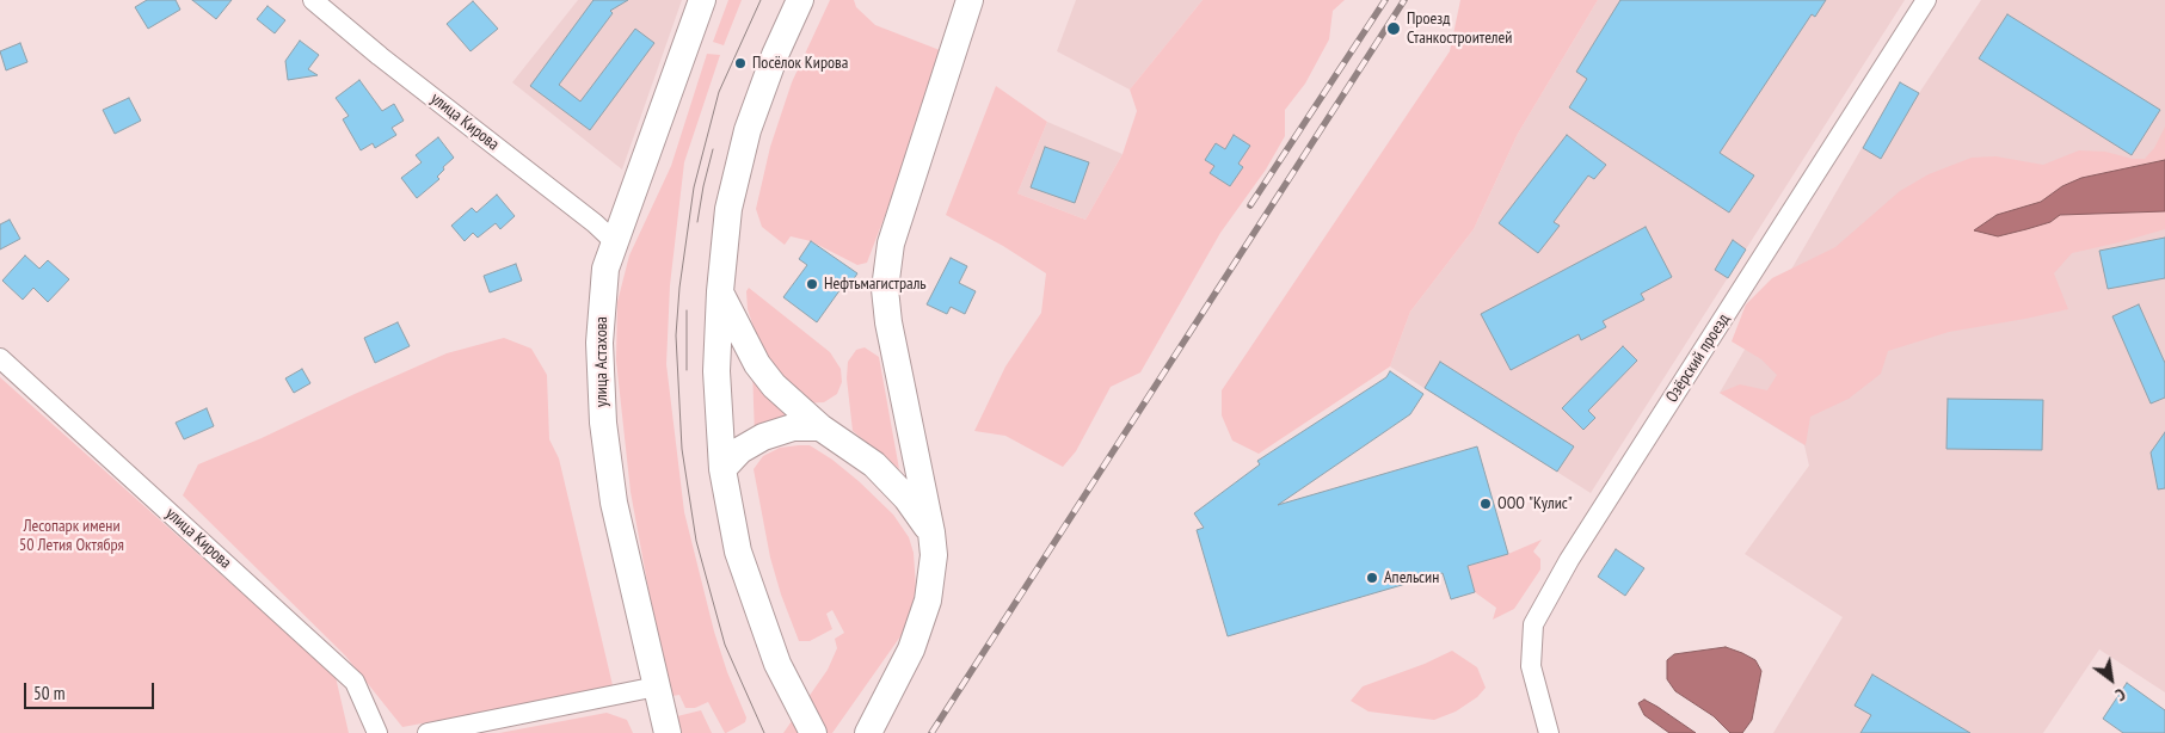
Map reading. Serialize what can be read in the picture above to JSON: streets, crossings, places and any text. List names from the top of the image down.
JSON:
{
  "streets": {
    "main road": ["улица Астахова"],
    "street": ["улица Кирова", "Озёрский проезд"]
  },
  "crossings": [
    ["улица Кирова", "улица Астахова"]
  ],
  "parks": ["Лесопарк имени 50 Летия Октября"],
  "places": [
    "Проезд Станкостроителей",
    "Посёлок Кирова",
    "Нефтьмагистраль",
    "ООО \"Кулис\"",
    "Апельсин"
  ],
  "scale_bar": "50 m",
  "north": "bottom right"
}
